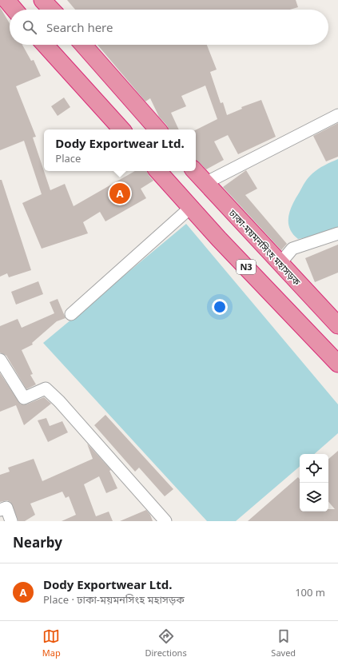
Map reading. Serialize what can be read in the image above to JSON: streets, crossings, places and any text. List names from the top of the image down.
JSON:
{
  "streets": {
    "highway": ["ঢাকা-ময়মনসিংহ মহাসড়ক", "N3"]
  },
  "page": {
    "search": "Search here",
    "popup": ["Dody Exportwear Ltd.", "Place"],
    "pins": "A",
    "heading": "Nearby",
    "list": [
      {
        "mark": "A",
        "name": "Dody Exportwear Ltd.",
        "note": "Place · ঢাকা-ময়মনসিংহ মহাসড়ক",
        "value": "100 m"
      }
    ],
    "nav": ["Map", "Directions", "Saved"]
  }
}
